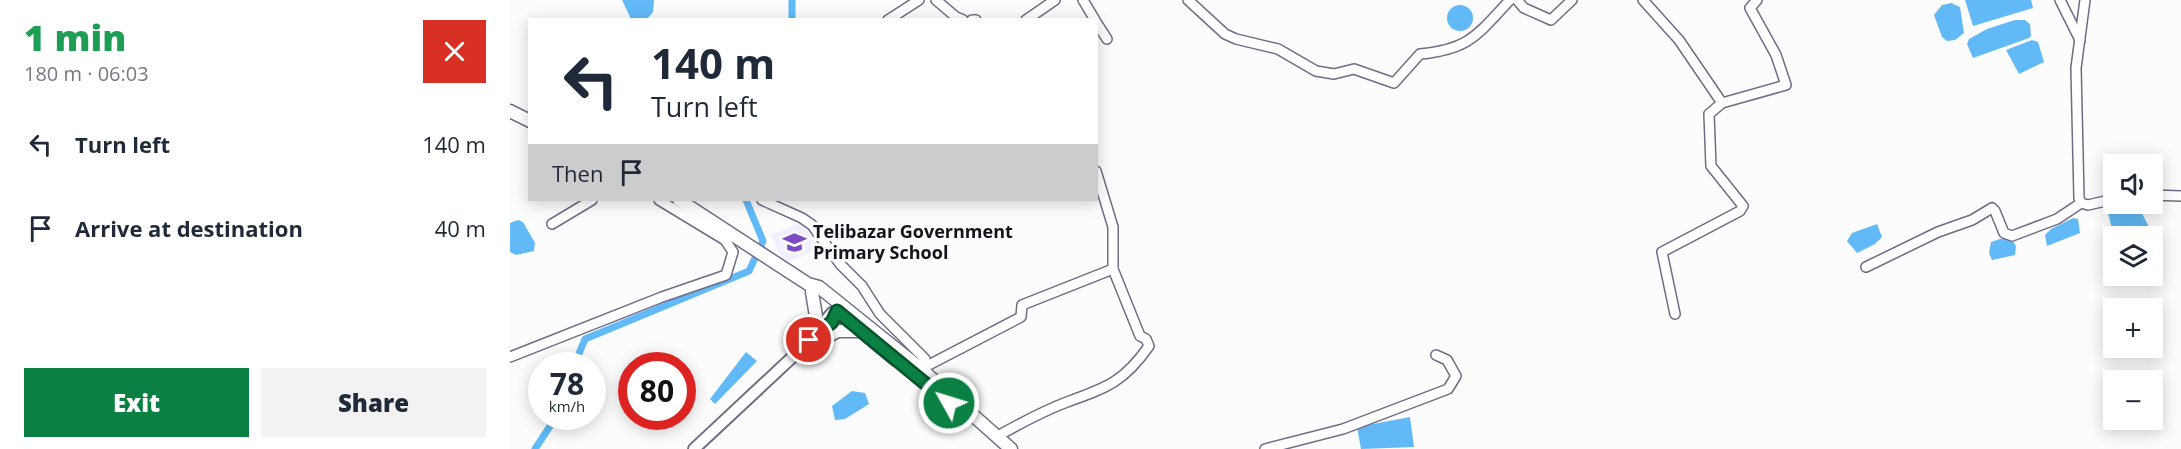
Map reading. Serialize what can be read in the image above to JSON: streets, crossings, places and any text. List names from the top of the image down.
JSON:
{
  "places": {
    "school or university": ["Telibazar Government Primary School"]
  },
  "page": {
    "heading": ["1 min", "180 m · 06:03"],
    "turn": ["140 m", "Turn left"],
    "list": [
      {
        "name": "Turn left",
        "value": "140 m"
      },
      {
        "name": "Arrive at destination",
        "value": "40 m"
      }
    ],
    "then": "Then",
    "map_buttons": ["+", "−"],
    "speed": "78 km/h",
    "limit": "80",
    "buttons": ["Exit", "Share"]
  }
}
